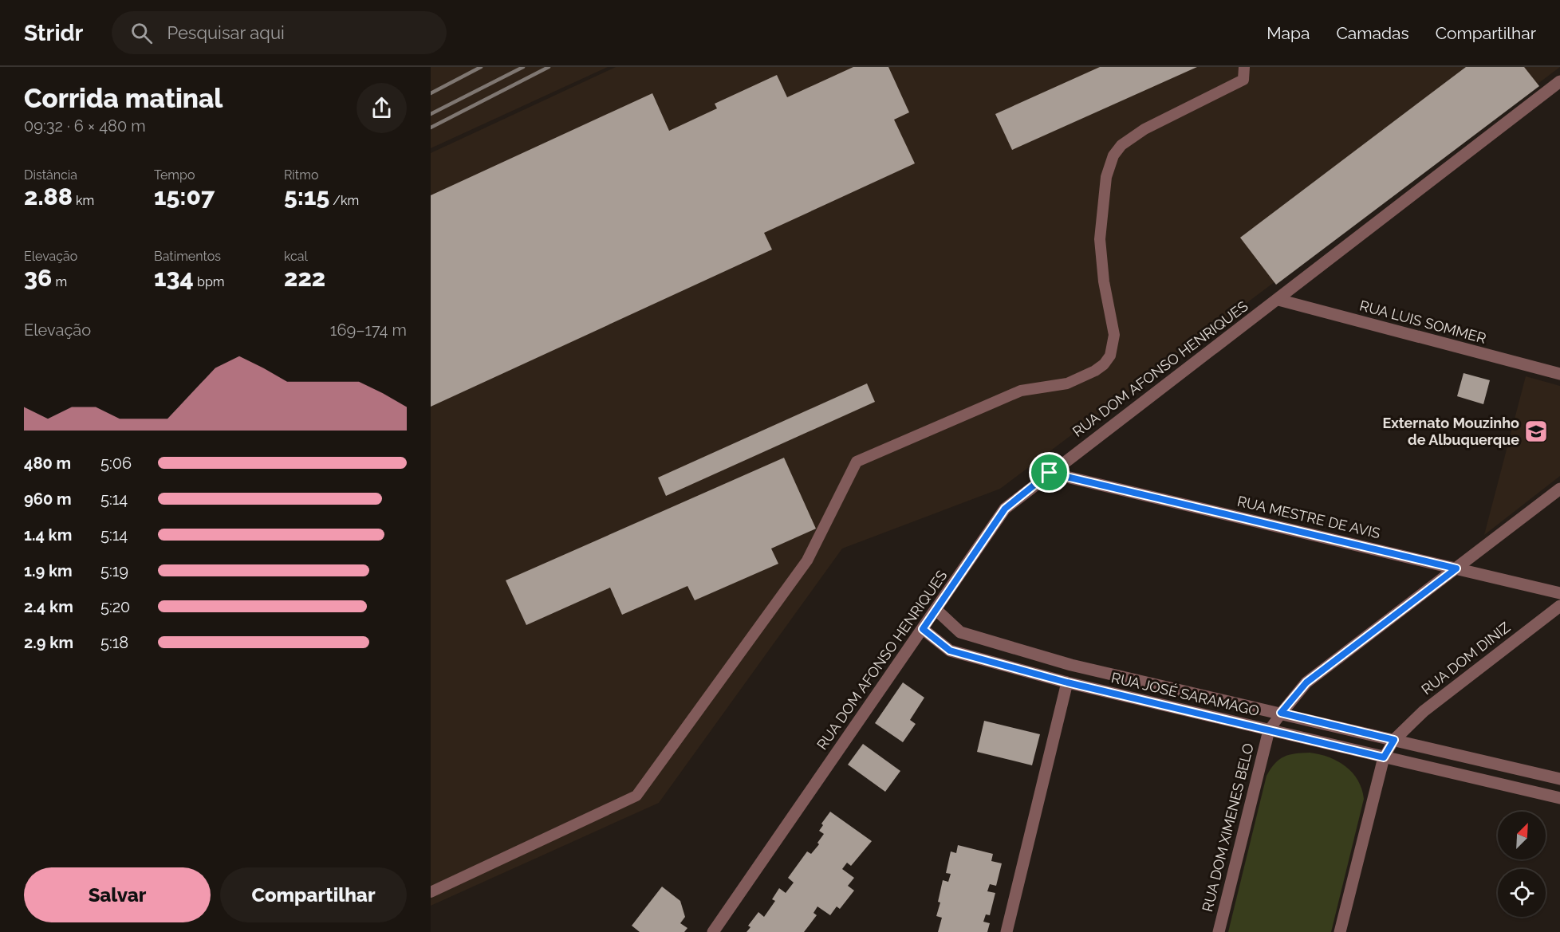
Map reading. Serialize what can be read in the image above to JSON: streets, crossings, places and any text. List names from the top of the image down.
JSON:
{
  "streets": {
    "street": [
      "RUA LUIS SOMMER",
      "RUA DOM AFONSO HENRIQUES",
      "RUA MESTRE DE AVIS",
      "RUA DOM DINIZ",
      "RUA JOSÉ SARAMAGO",
      "RUA DOM XIMENES BELO"
    ]
  },
  "crossings": [
    ["RUA LUIS SOMMER", "RUA DOM AFONSO HENRIQUES"],
    ["RUA DOM AFONSO HENRIQUES", "RUA MESTRE DE AVIS"],
    ["RUA DOM AFONSO HENRIQUES", "RUA JOSÉ SARAMAGO"],
    ["RUA DOM DINIZ", "RUA JOSÉ SARAMAGO"],
    ["RUA JOSÉ SARAMAGO", "RUA DOM XIMENES BELO"]
  ],
  "places": {
    "school or university": ["Externato Mouzinho de Albuquerque"]
  },
  "north": "top right",
  "page": {
    "header": "Stridr",
    "search": "Pesquisar aqui",
    "nav": ["Mapa", "Camadas", "Compartilhar"],
    "heading": ["Corrida matinal", "09:32 · 6 × 480 m"],
    "stats": [
      ["Distância", "2.88 km"],
      ["Tempo", "15:07"],
      ["Ritmo", "5:15 /km"],
      ["Elevação", "36 m"],
      ["Batimentos", "134 bpm"],
      ["kcal", "222"]
    ],
    "chart": ["Elevação", "169–174 m"],
    "list": [
      {
        "name": "480 m",
        "note": "5:06"
      },
      {
        "name": "960 m",
        "note": "5:14"
      },
      {
        "name": "1.4 km",
        "note": "5:14"
      },
      {
        "name": "1.9 km",
        "note": "5:19"
      },
      {
        "name": "2.4 km",
        "note": "5:20"
      },
      {
        "name": "2.9 km",
        "note": "5:18"
      }
    ],
    "buttons": ["Salvar", "Compartilhar"]
  }
}
